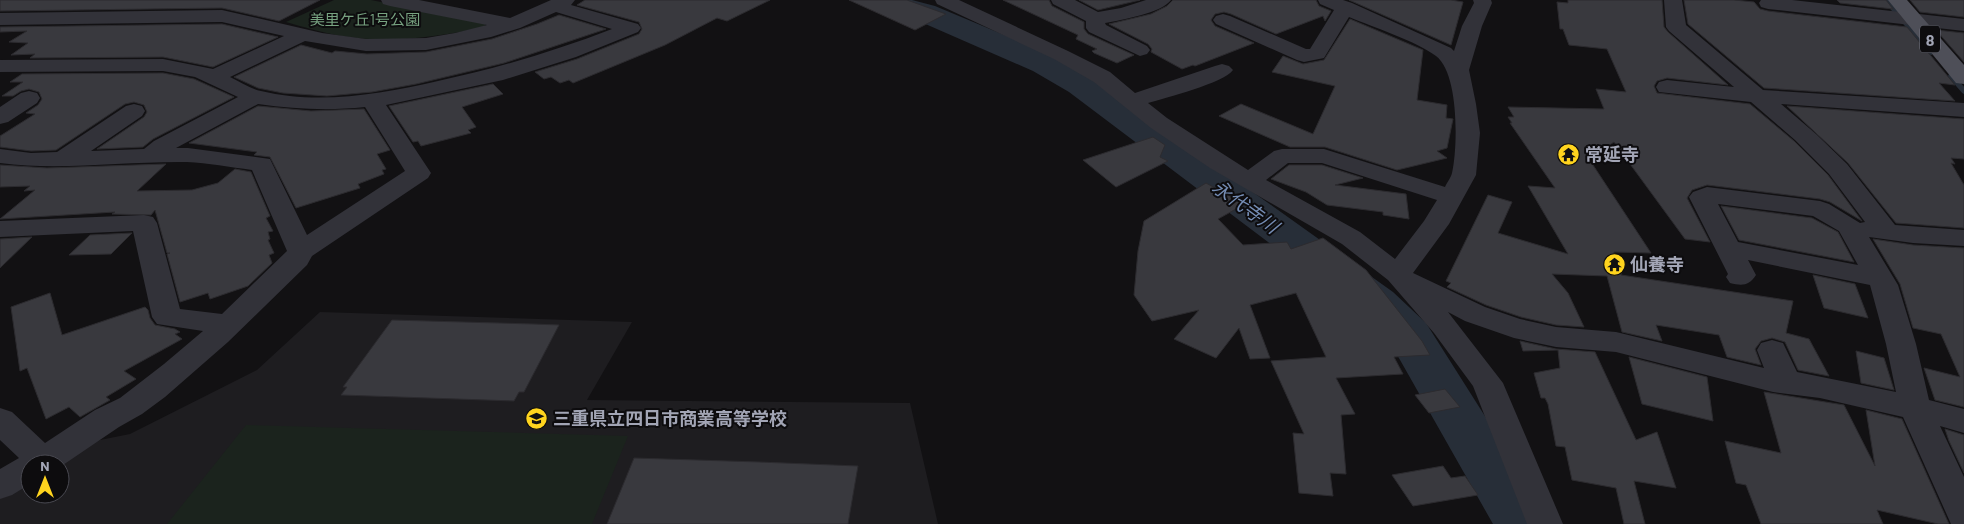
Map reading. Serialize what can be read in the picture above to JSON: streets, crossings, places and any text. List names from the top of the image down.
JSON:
{
  "streets": {
    "main road": ["8"]
  },
  "water": ["永代寺川"],
  "parks": ["美里ケ丘1号公園"],
  "places": {
    "temple": ["常延寺", "仙養寺"],
    "school or university": ["三重県立四日市商業高等学校"]
  },
  "north": "top"
}
